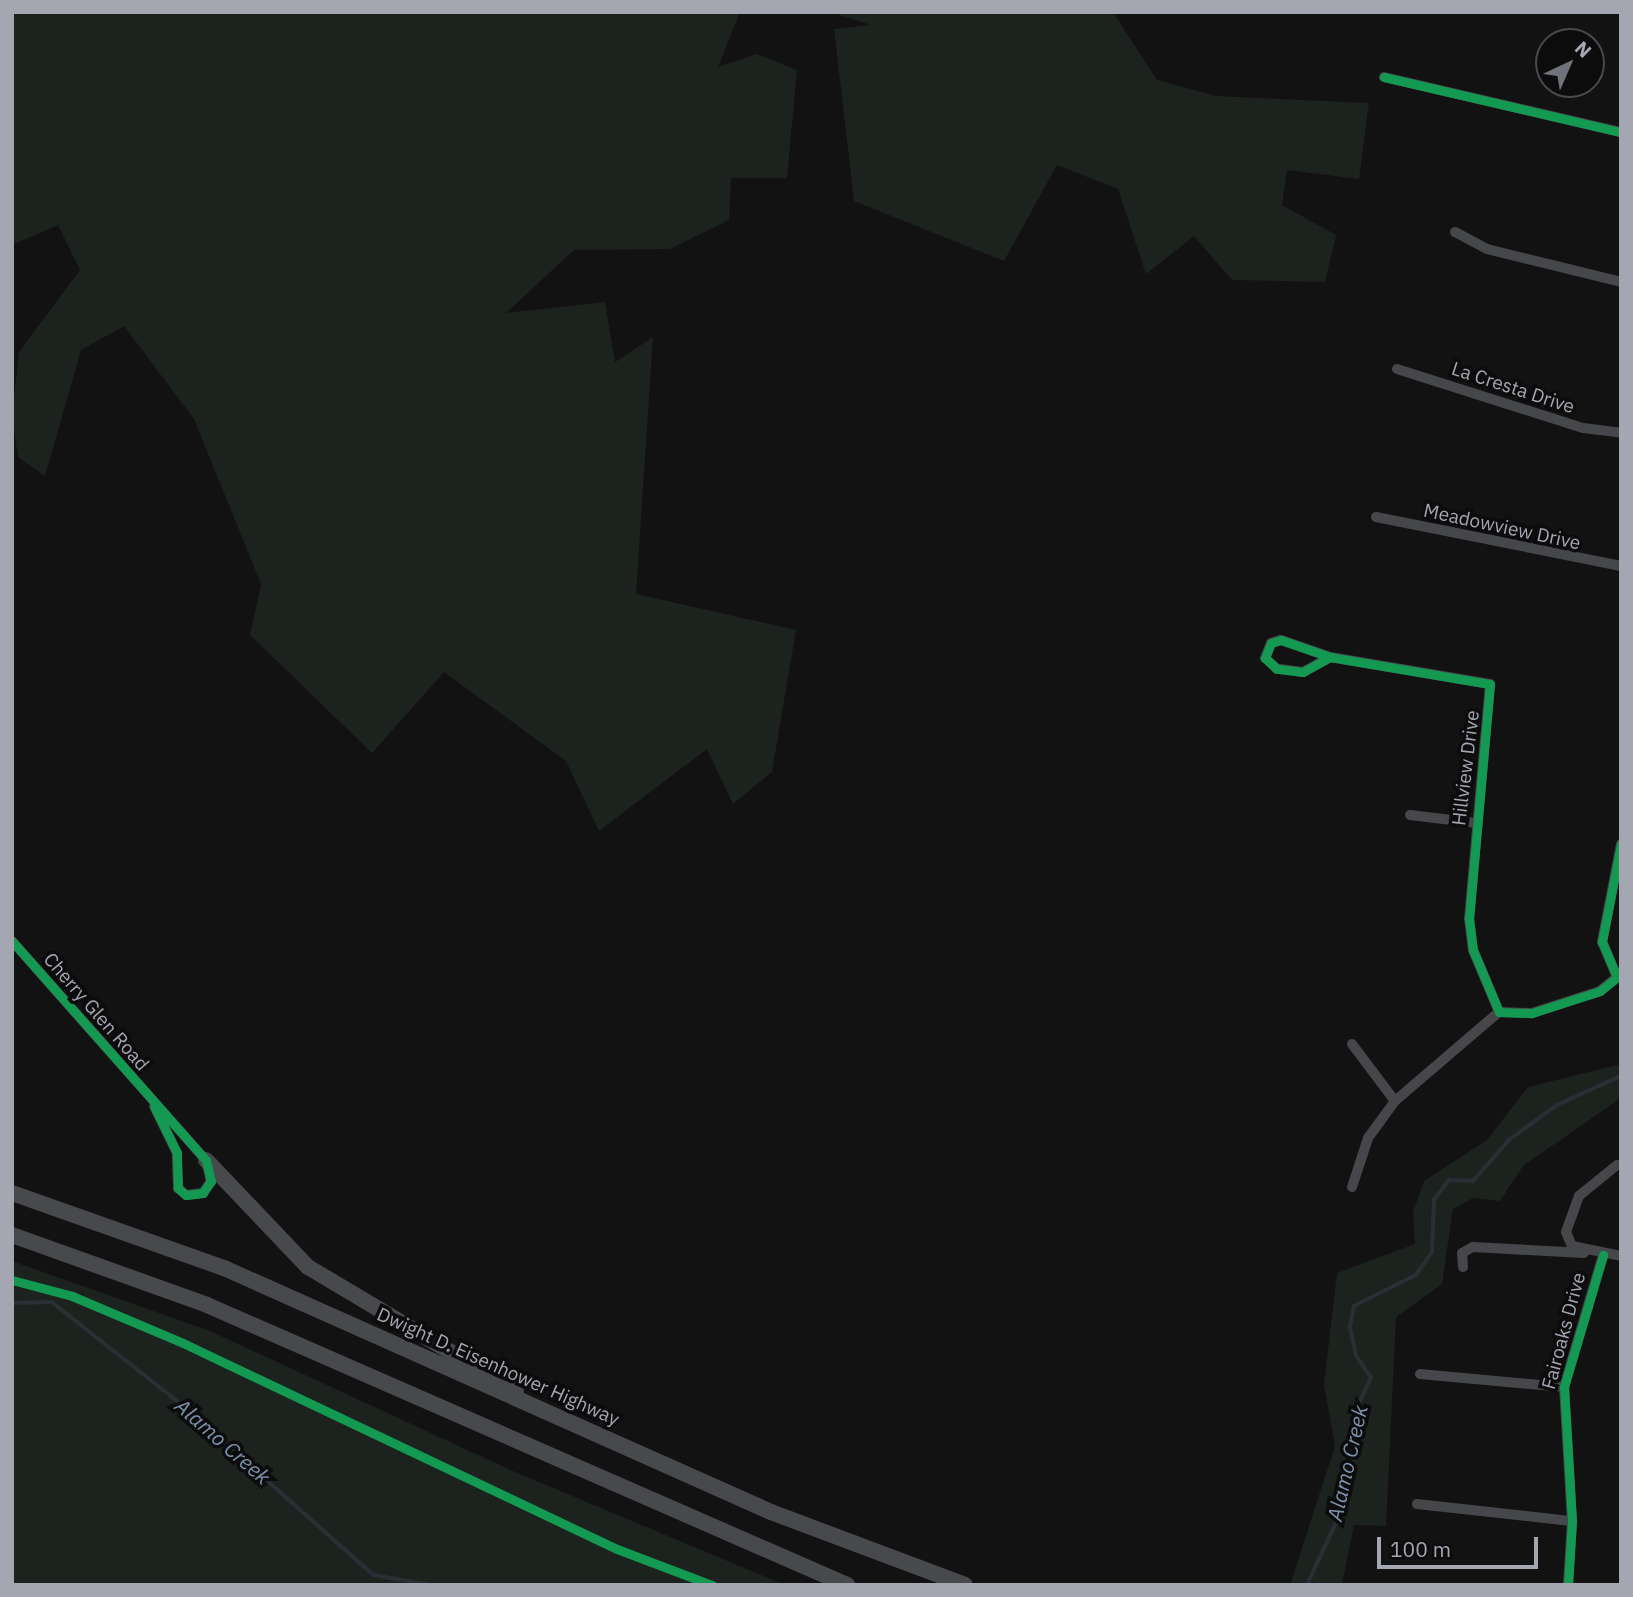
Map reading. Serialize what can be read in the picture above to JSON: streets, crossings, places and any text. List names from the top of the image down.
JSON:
{
  "streets": {
    "highway": ["Dwight D. Eisenhower Highway"],
    "street": [
      "La Cresta Drive",
      "Meadowview Drive",
      "Hillview Drive",
      "Cherry Glen Road",
      "Fairoaks Drive"
    ]
  },
  "water": ["Alamo Creek"],
  "scale_bar": "100 m",
  "north": "top right"
}
